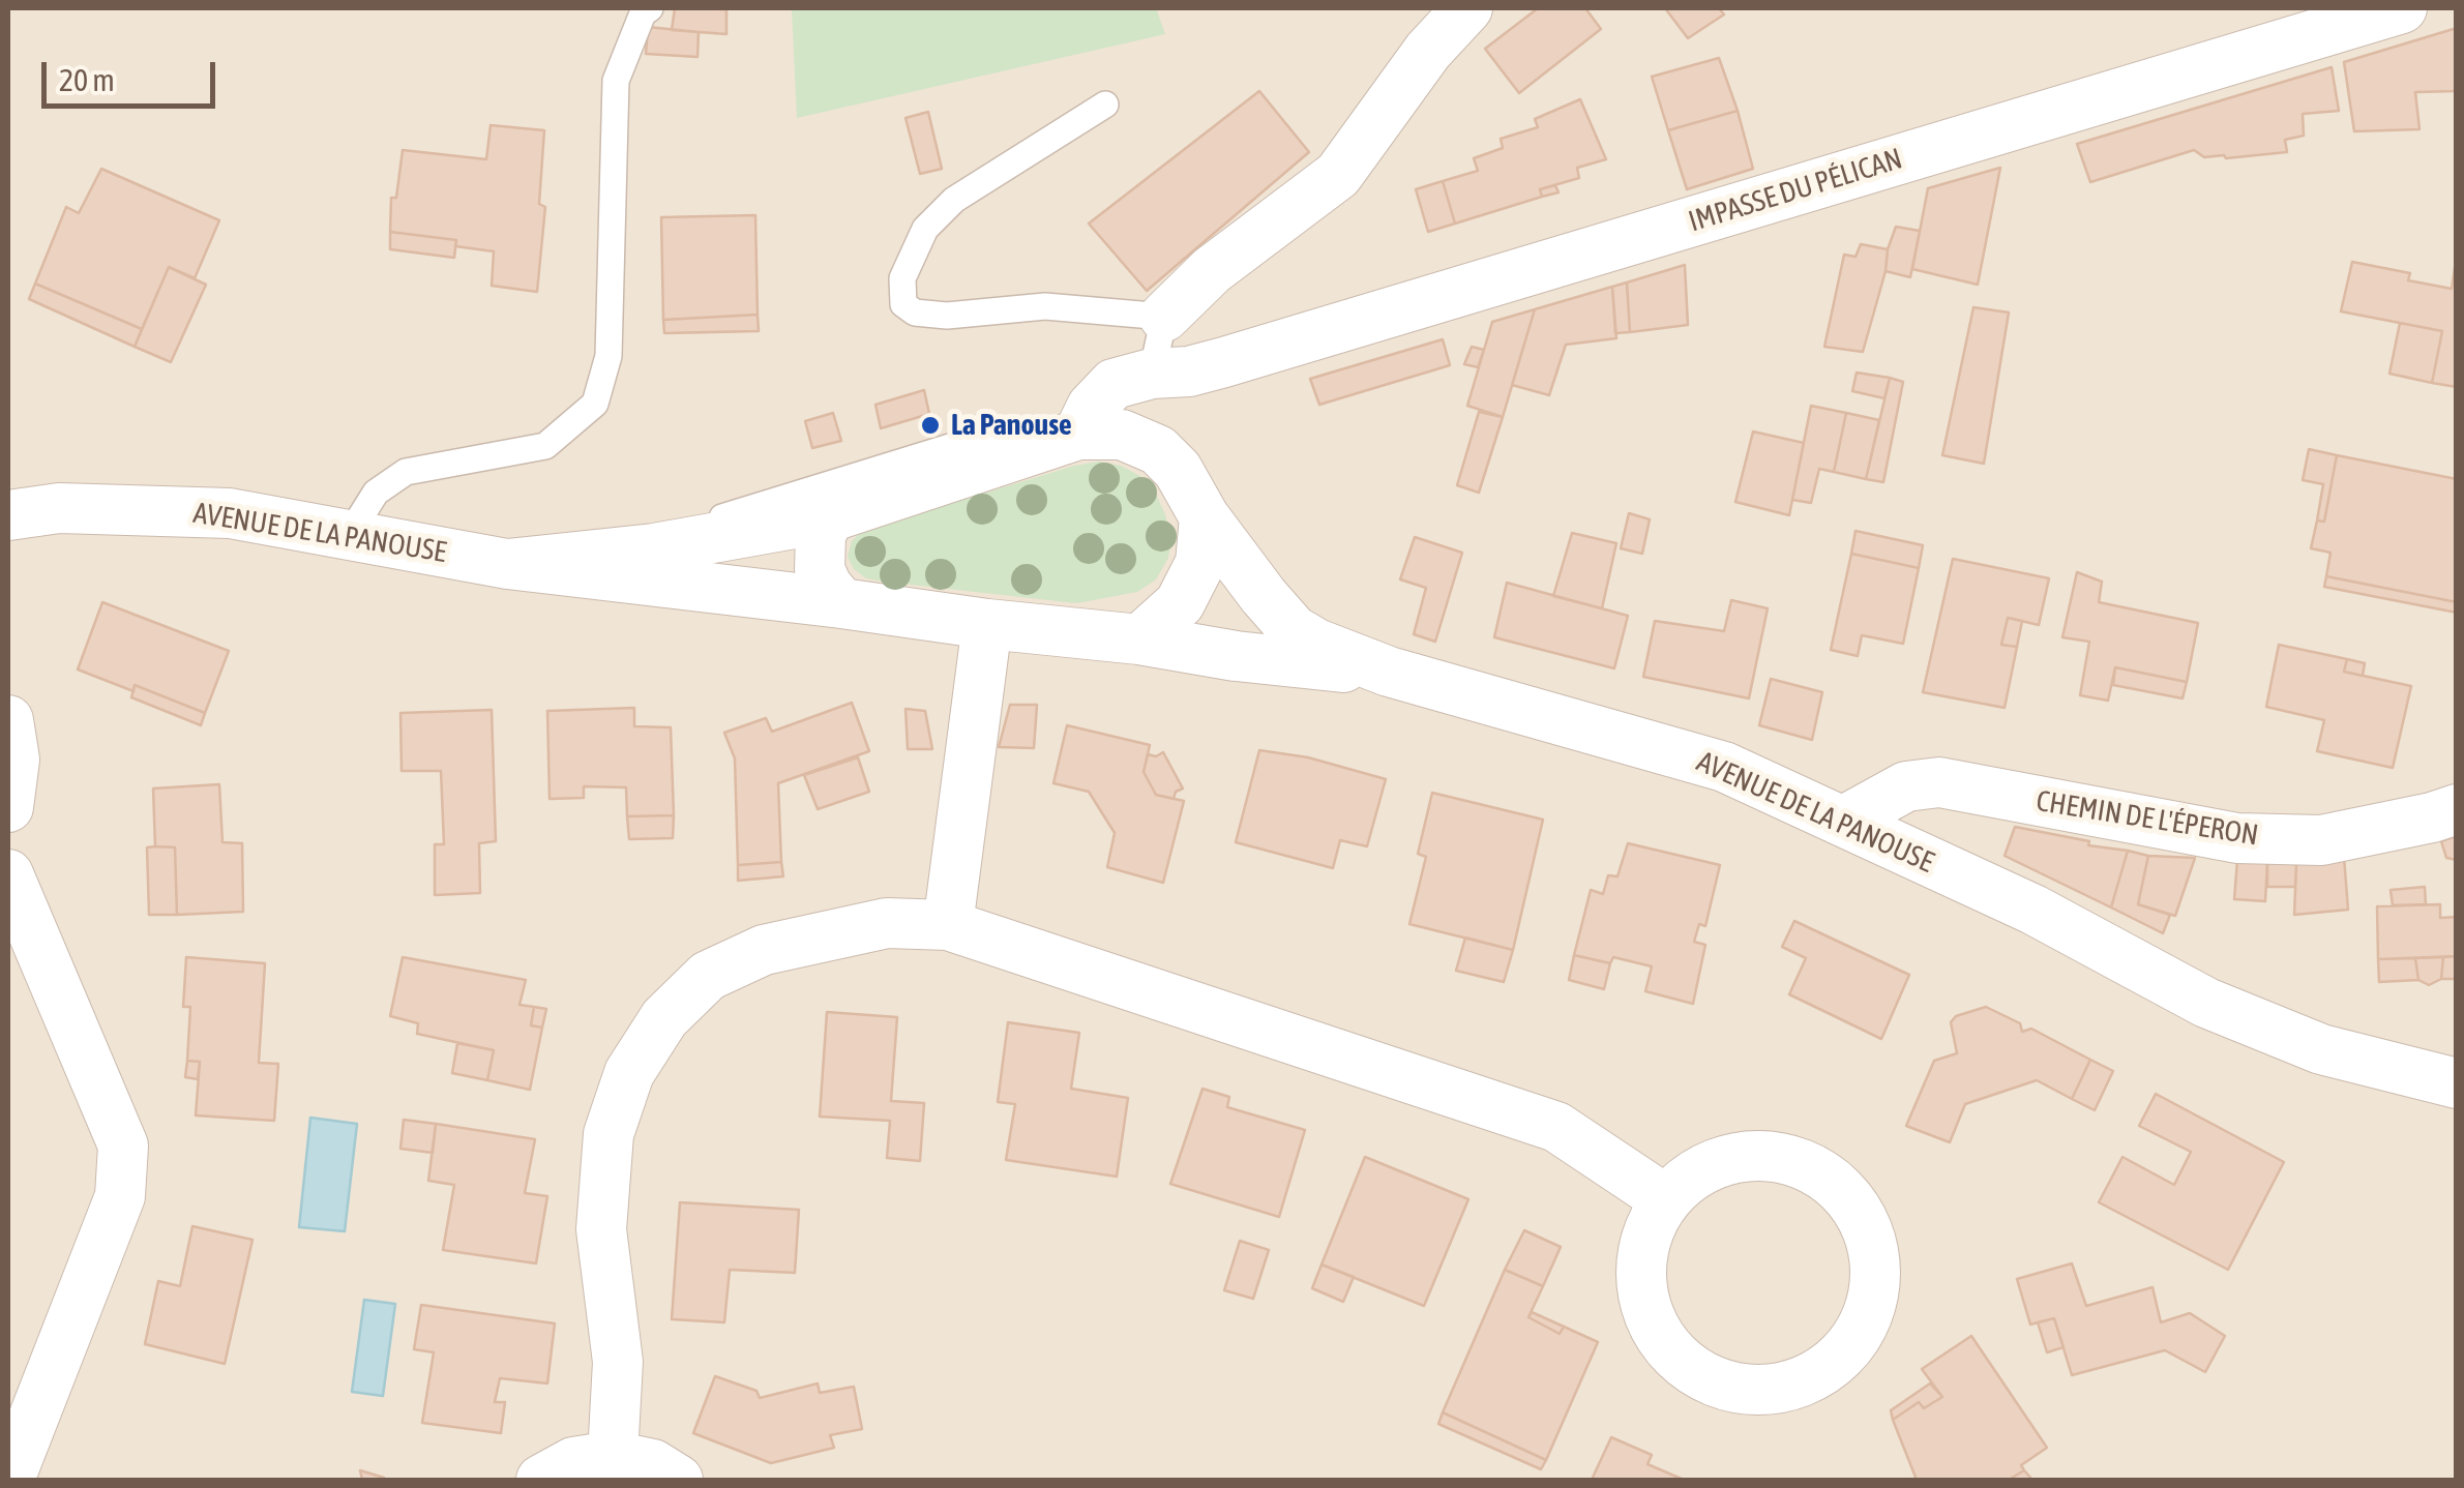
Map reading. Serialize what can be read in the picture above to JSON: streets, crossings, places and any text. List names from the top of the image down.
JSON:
{
  "streets": {
    "street": ["IMPASSE DU PÉLICAN", "AVENUE DE LA PANOUSE", "CHEMIN DE L'ÉPERON"]
  },
  "crossings": [
    ["IMPASSE DU PÉLICAN", "AVENUE DE LA PANOUSE"],
    ["AVENUE DE LA PANOUSE", "CHEMIN DE L'ÉPERON"]
  ],
  "places": ["La Panouse"],
  "scale_bar": "20 m"
}
